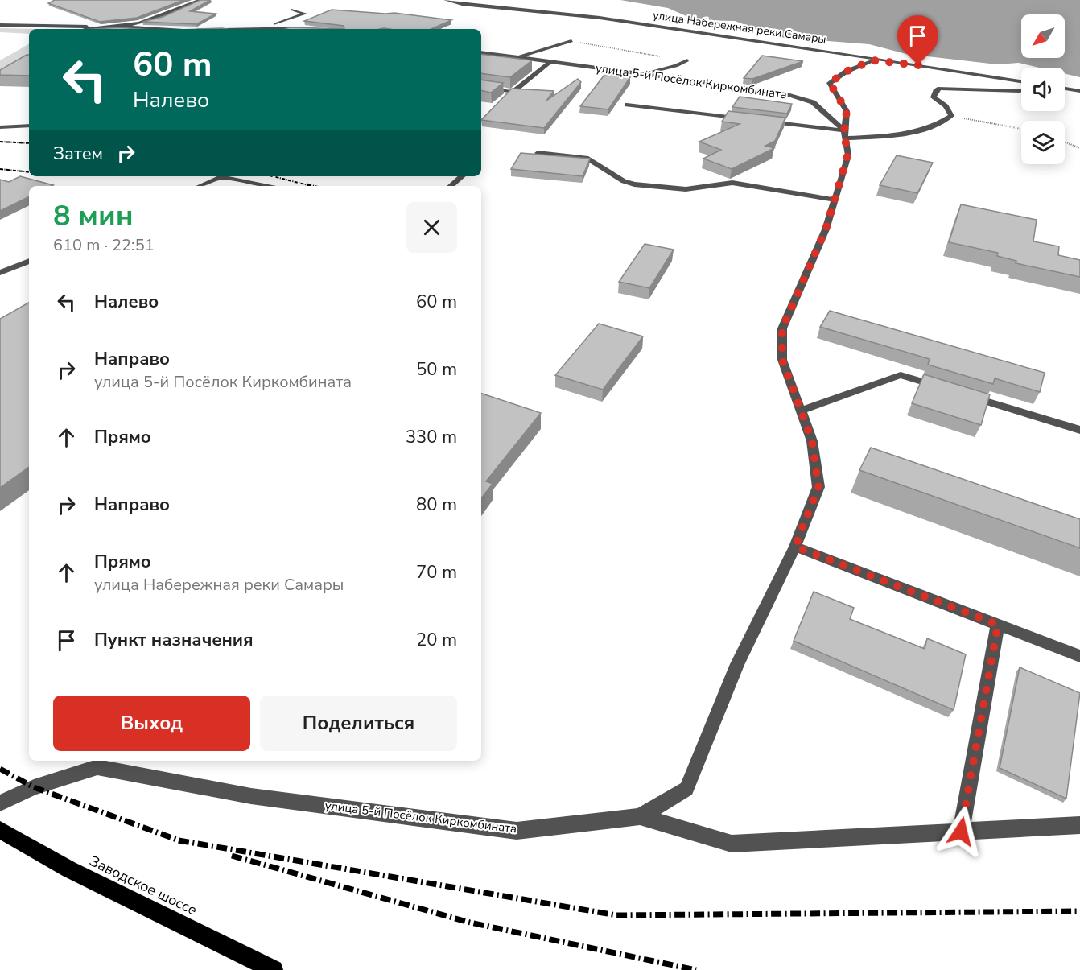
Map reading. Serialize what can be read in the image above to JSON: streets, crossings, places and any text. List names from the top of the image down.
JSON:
{
  "streets": {
    "main road": ["Заводское шоссе"],
    "street": ["улица Набережная реки Самары", "улица 5-й Посёлок Киркомбината"]
  },
  "north": "bottom left",
  "page": {
    "turn": ["60 m", "Налево"],
    "then": "Затем",
    "heading": ["8 мин", "610 m · 22:51"],
    "list": [
      {
        "name": "Налево",
        "value": "60 m"
      },
      {
        "name": "Направо",
        "note": "улица 5-й Посёлок Киркомбината",
        "value": "50 m"
      },
      {
        "name": "Прямо",
        "value": "330 m"
      },
      {
        "name": "Направо",
        "value": "80 m"
      },
      {
        "name": "Прямо",
        "note": "улица Набережная реки Самары",
        "value": "70 m"
      },
      {
        "name": "Пункт назначения",
        "value": "20 m"
      }
    ],
    "buttons": ["Выход", "Поделиться"]
  }
}
